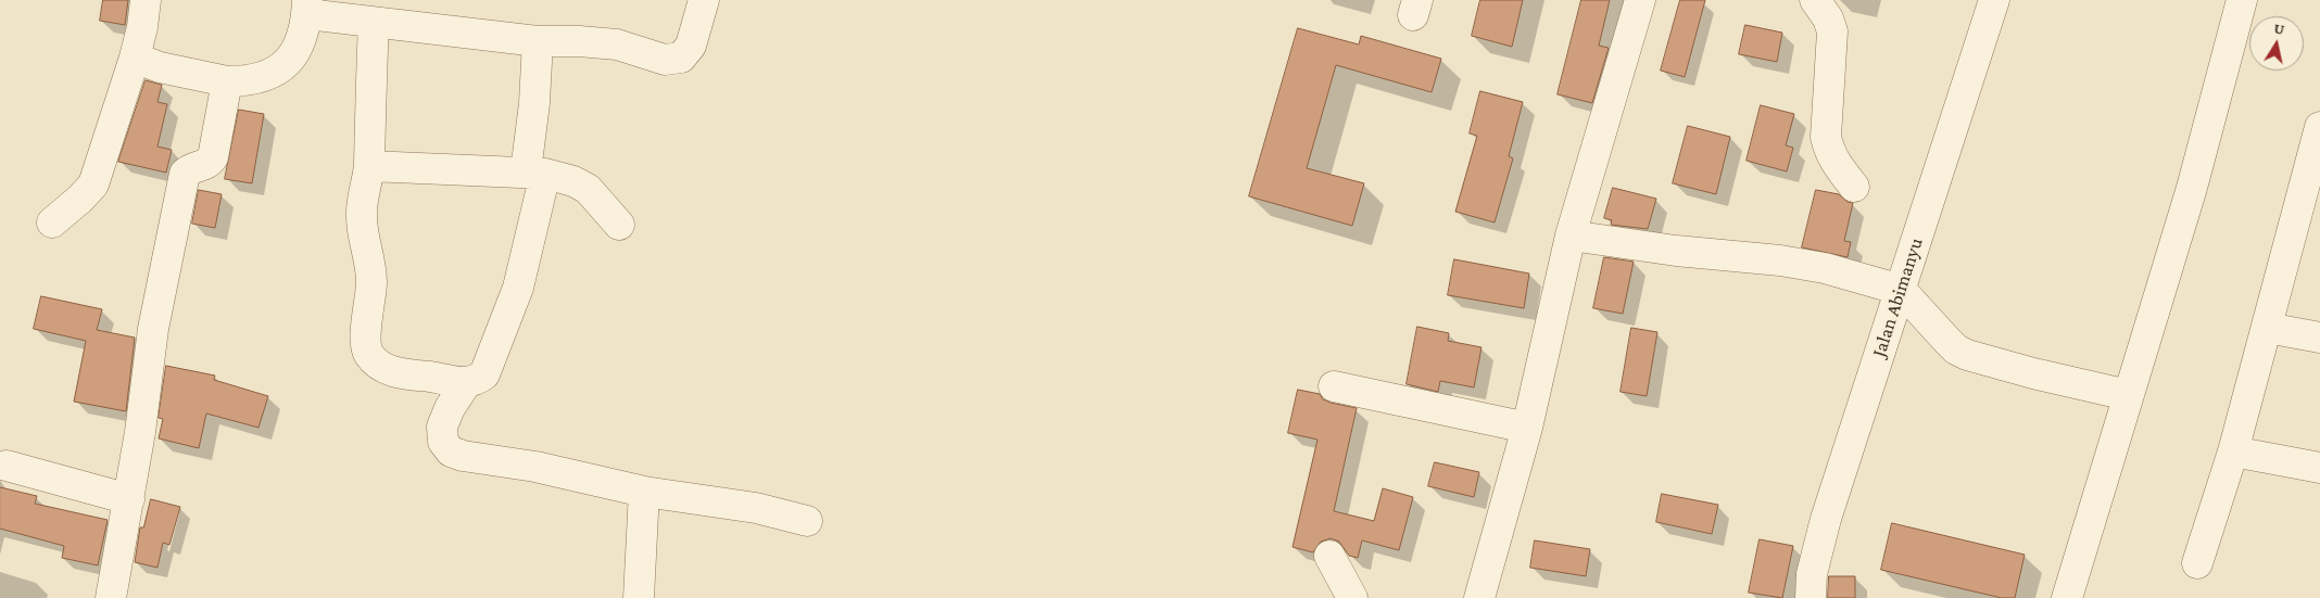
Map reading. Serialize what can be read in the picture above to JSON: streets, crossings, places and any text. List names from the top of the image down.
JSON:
{
  "streets": {
    "street": ["Jalan Abimanyu"]
  },
  "north": "top"
}
